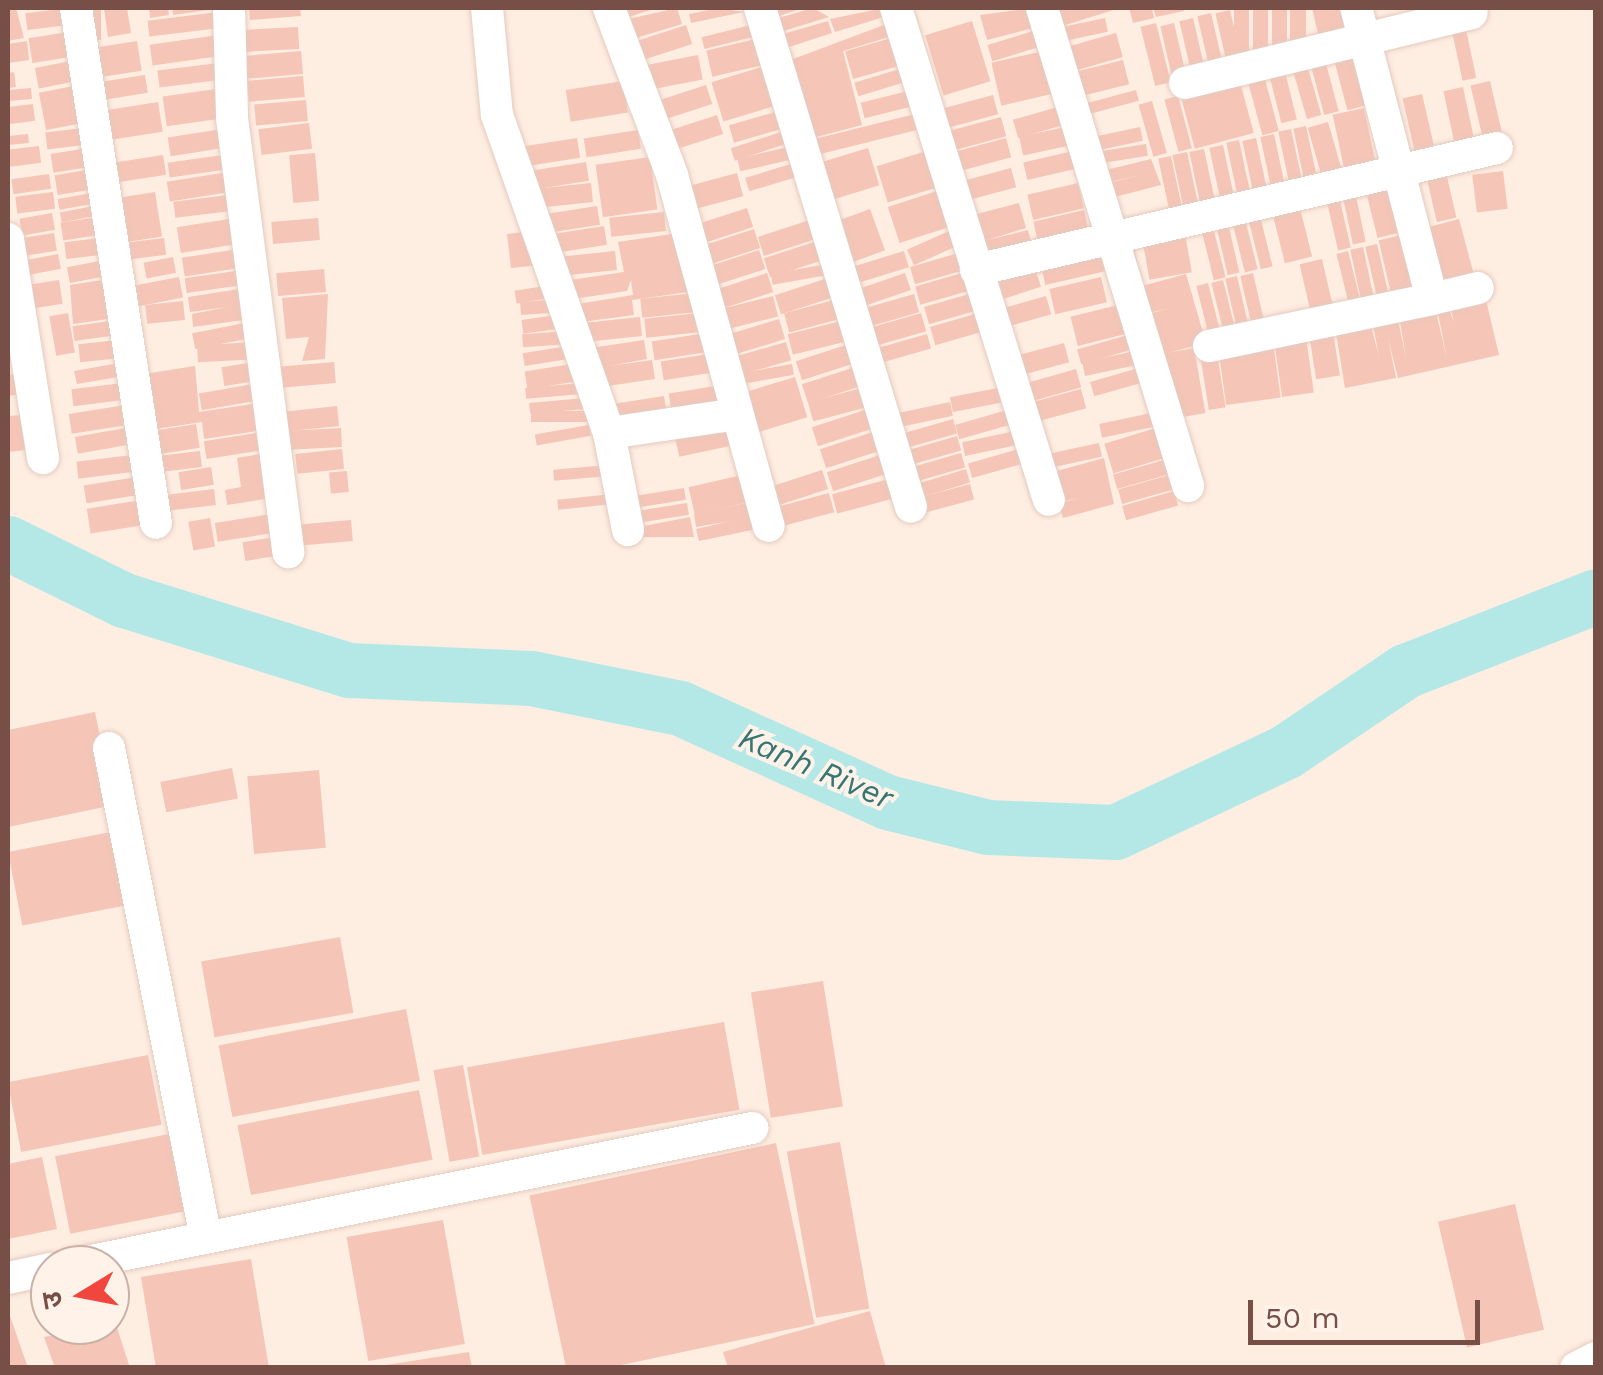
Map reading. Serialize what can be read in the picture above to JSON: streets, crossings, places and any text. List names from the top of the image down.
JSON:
{
  "water": ["Kanh River"],
  "scale_bar": "50 m",
  "north": "left"
}
